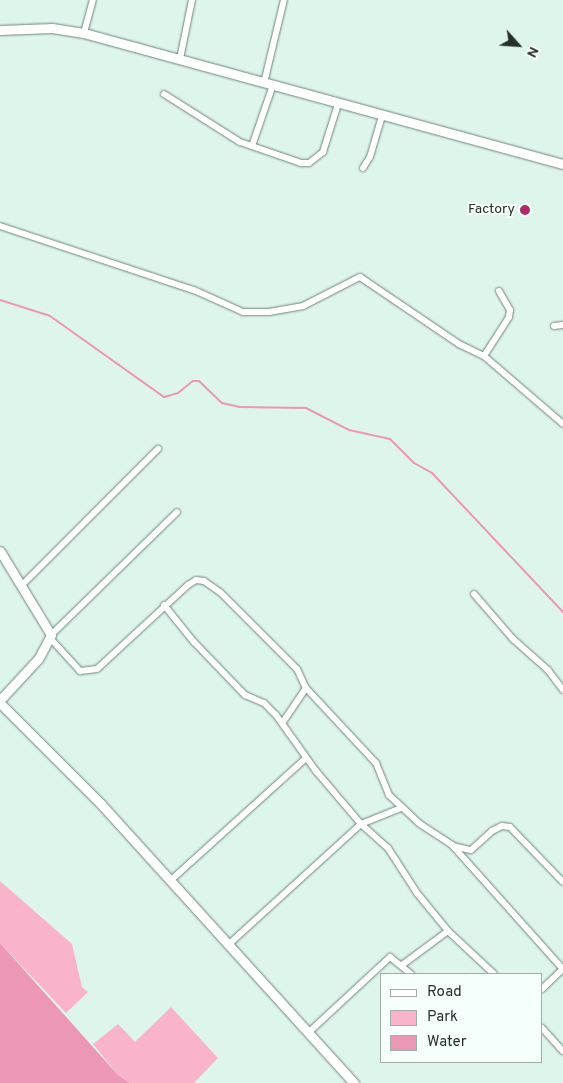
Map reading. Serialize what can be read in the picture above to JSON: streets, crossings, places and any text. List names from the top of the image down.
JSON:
{
  "places": ["Factory"],
  "legend": ["Road", "Park", "Water"],
  "north": "bottom right"
}
